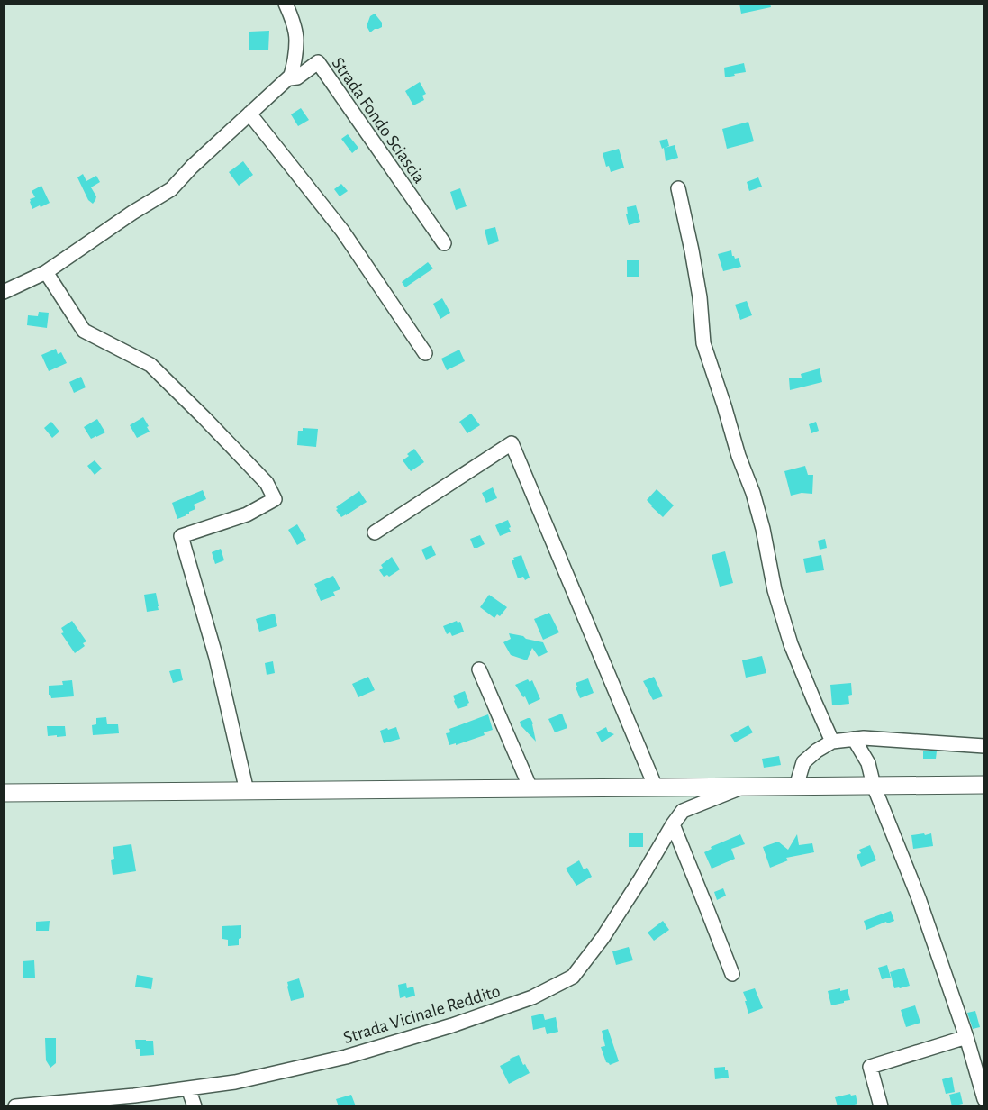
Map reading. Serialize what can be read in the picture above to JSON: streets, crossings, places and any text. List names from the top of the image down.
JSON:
{
  "streets": {
    "street": ["Strada Fondo Sciascia", "Strada Vicinale Reddito"]
  }
}
